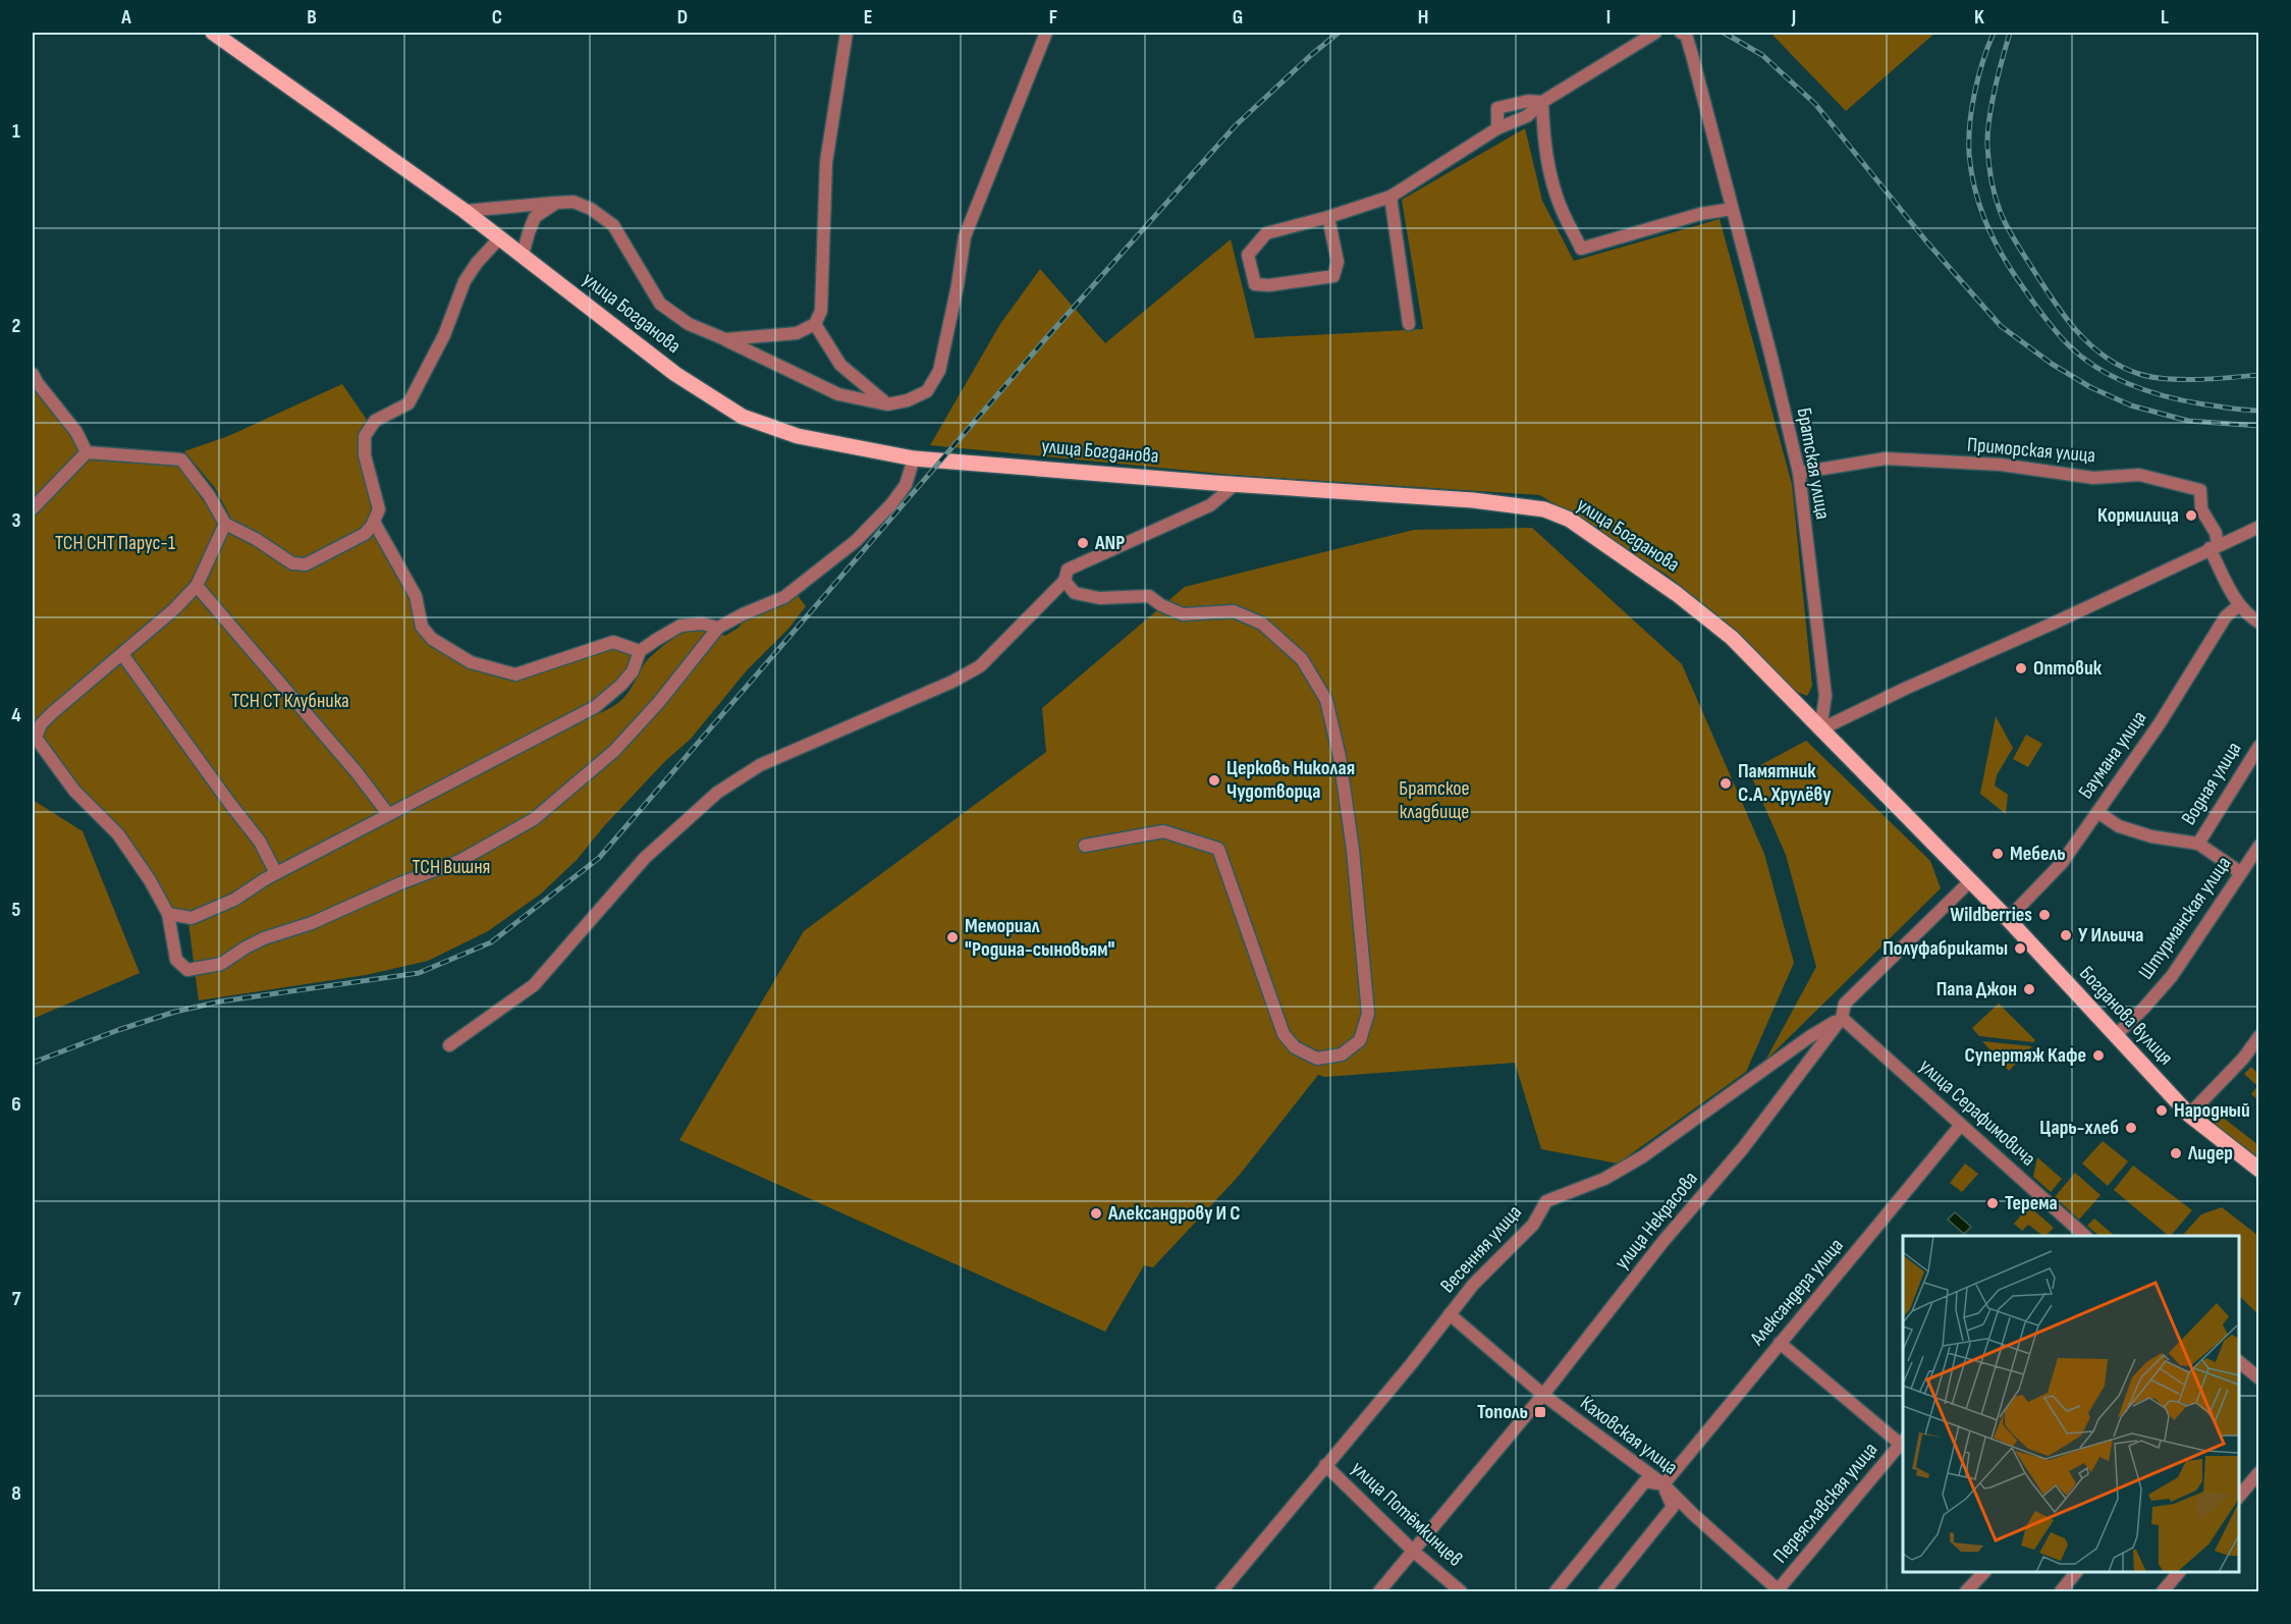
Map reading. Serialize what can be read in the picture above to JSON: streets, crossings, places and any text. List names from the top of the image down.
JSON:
{
  "streets": {
    "main road": ["улица Богданова", "Богданова вулиця"],
    "street": [
      "Приморская улица",
      "Братская улица",
      "Баумана улица",
      "Водная улица",
      "Штурманская улица",
      "улица Серафимовича",
      "улица Некрасова",
      "Весенняя улица",
      "Александера улица",
      "Каховская улица",
      "Переяславская улица",
      "улица Потёмкинцев"
    ]
  },
  "crossings": [
    ["улица Богданова", "Братская улица"],
    ["улица Богданова", "Богданова вулиця"],
    ["улица Богданова", "улица Некрасова"],
    ["Приморская улица", "Братская улица"],
    ["Баумана улица", "Водная улица"],
    ["Баумана улица", "Богданова вулиця"],
    ["Водная улица", "Штурманская улица"],
    ["Штурманская улица", "Богданова вулиця"],
    ["Богданова вулиця", "улица Некрасова"],
    ["улица Серафимовича", "улица Некрасова"],
    ["улица Серафимовича", "Весенняя улица"],
    ["улица Серафимовича", "Александера улица"],
    ["улица Некрасова", "Весенняя улица"],
    ["улица Некрасова", "Каховская улица"],
    ["улица Некрасова", "улица Потёмкинцев"],
    ["Весенняя улица", "Каховская улица"],
    ["Весенняя улица", "улица Потёмкинцев"],
    ["Александера улица", "Каховская улица"],
    ["Каховская улица", "Переяславская улица"]
  ],
  "parks": [
    "ТСН СНТ Парус-1",
    "ТСН СТ Клубника",
    "Братское кладбище",
    "ТСН Вишня"
  ],
  "places": {
    "other": [
      "Кормилица",
      "ANP",
      "Оптовик",
      "Церковь Николая Чудотворца",
      "Памятник С.А. Хрулёву",
      "Мебель",
      "Wildberries",
      "У Ильича",
      "Мемориал \"Родина-сыновьям\"",
      "Полуфабрикаты",
      "Папа Джон",
      "Супертяж Кафе",
      "Народный",
      "Царь-хлеб",
      "Лидер",
      "Терема",
      "Александрову И С"
    ],
    "transit": ["Тополь"]
  },
  "grid": {
    "columns": [
      "A",
      "B",
      "C",
      "D",
      "E",
      "F",
      "G",
      "H",
      "I",
      "J",
      "K",
      "L"
    ],
    "rows": [
      "1",
      "2",
      "3",
      "4",
      "5",
      "6",
      "7",
      "8"
    ]
  }
}
